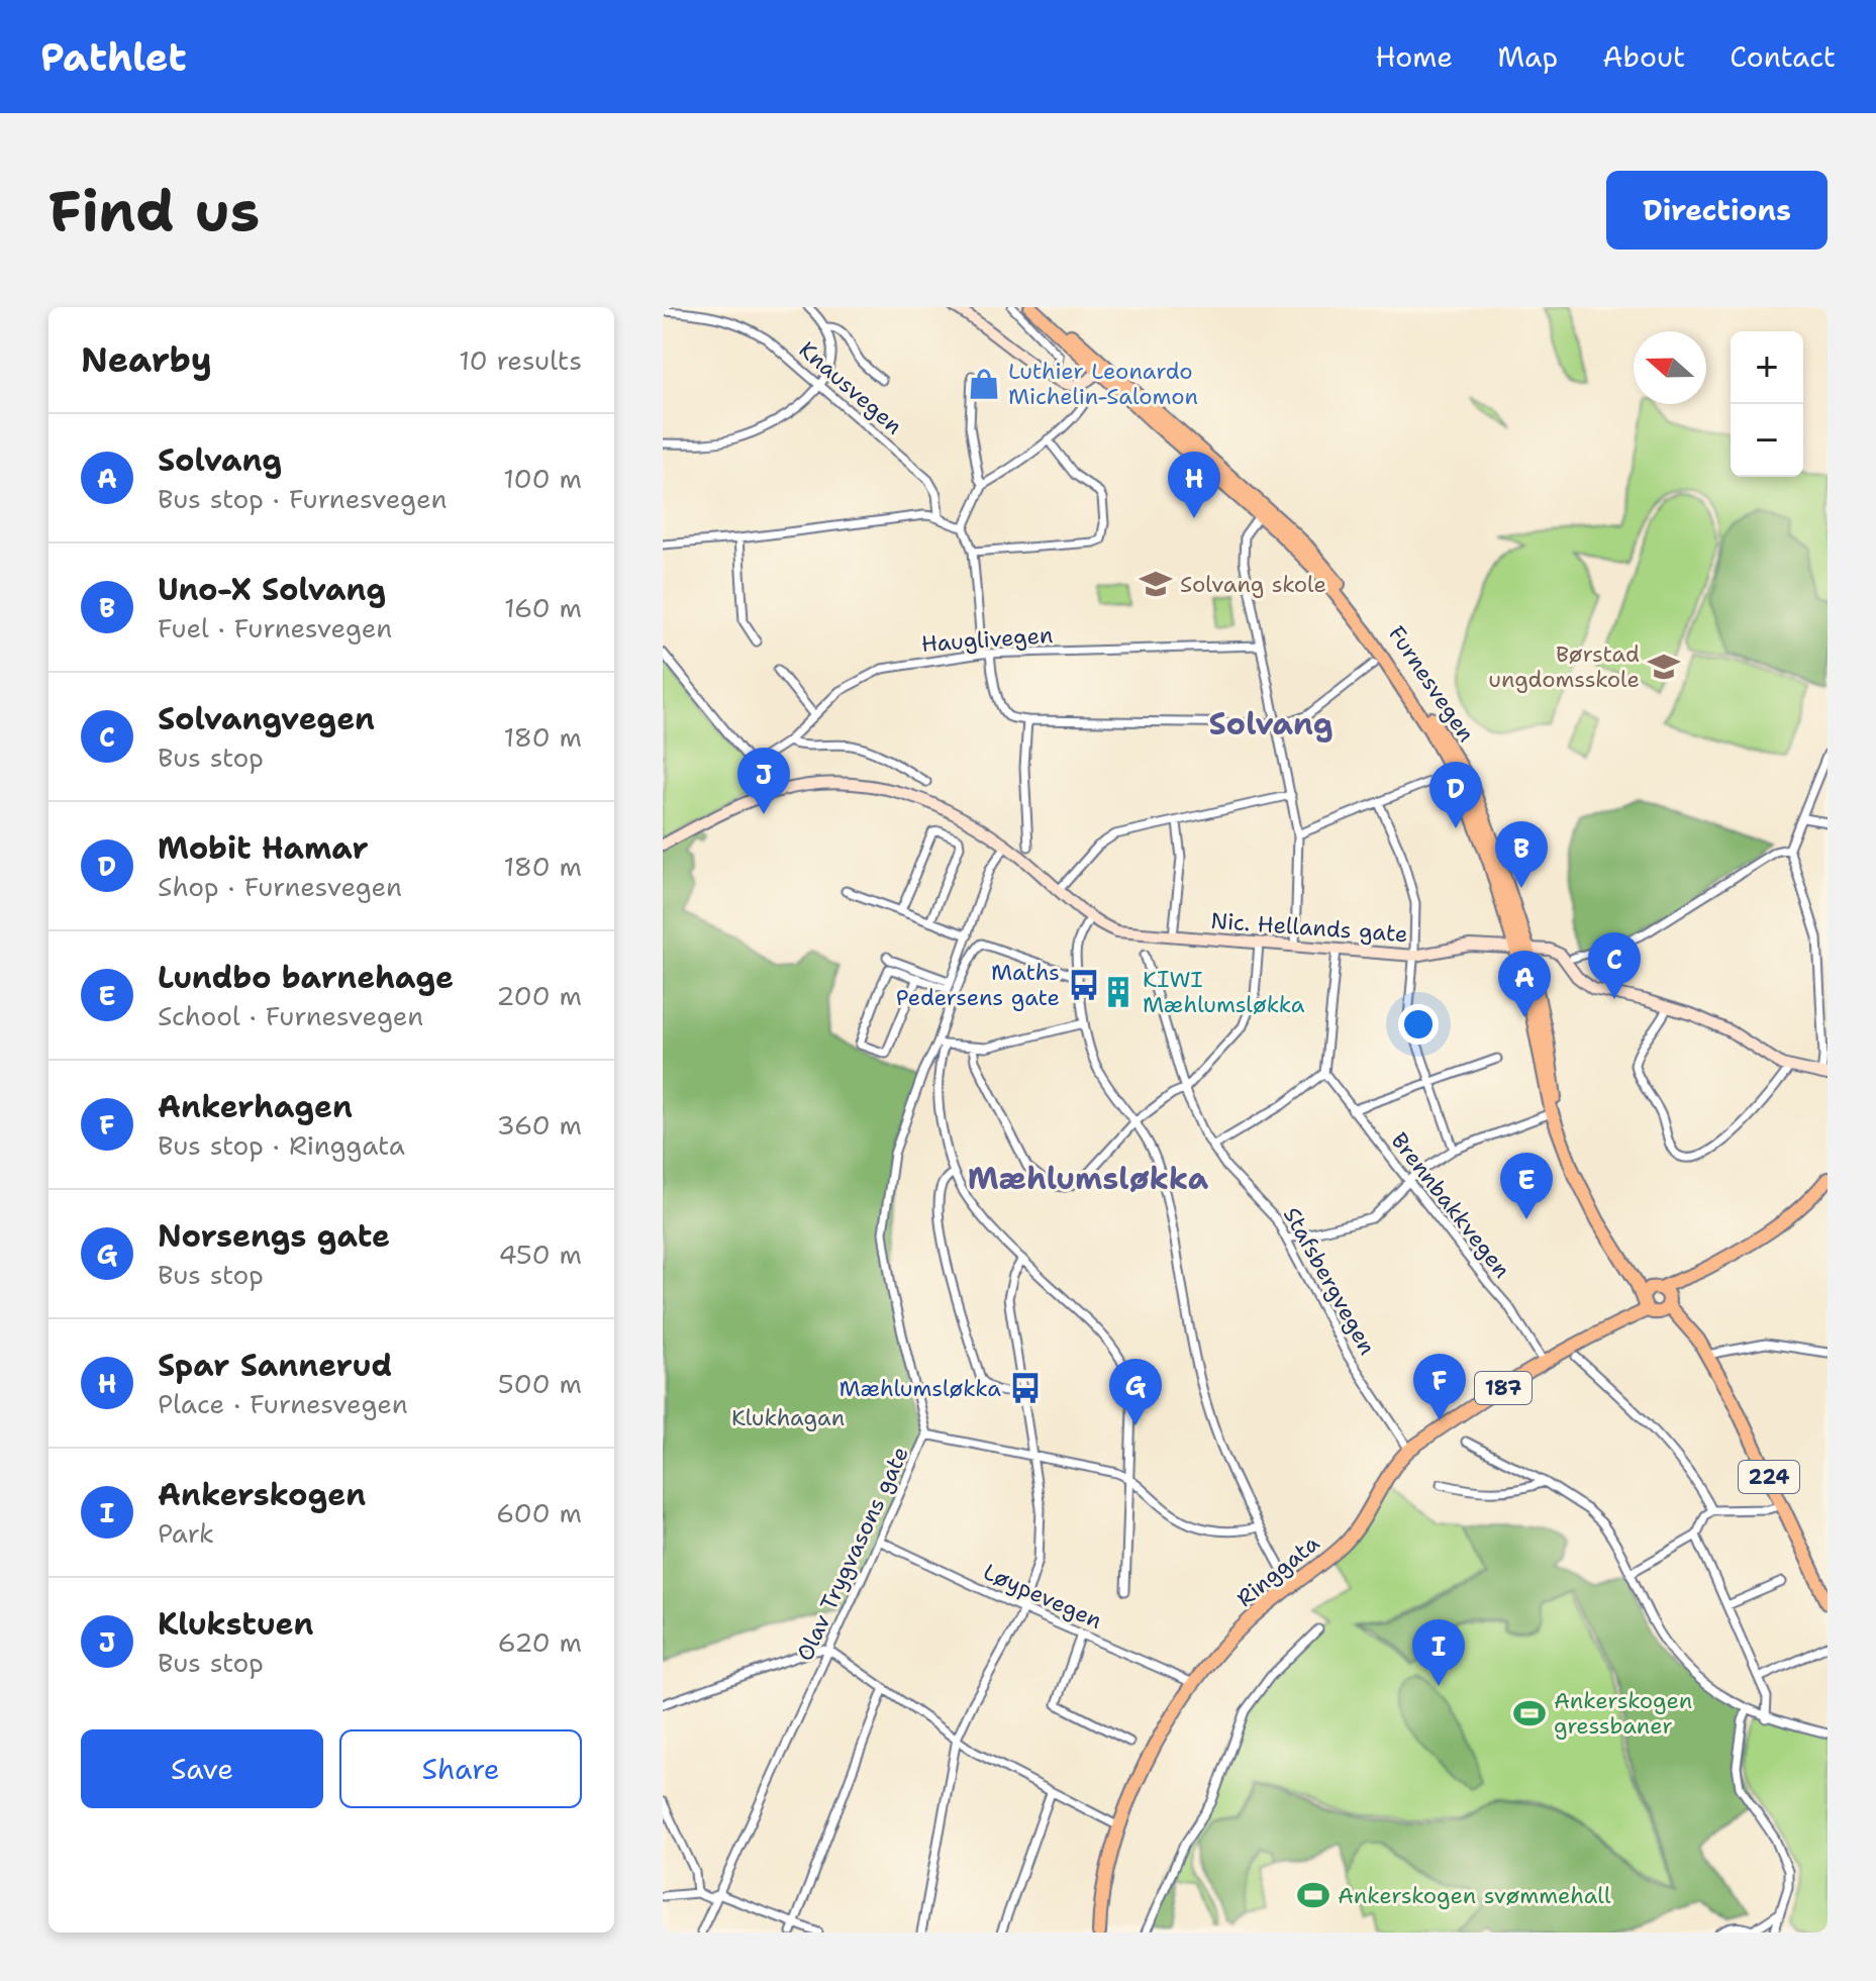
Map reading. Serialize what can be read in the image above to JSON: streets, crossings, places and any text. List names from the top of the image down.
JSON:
{
  "streets": {
    "main road": [
      "Furnesvegen",
      "Nic. Hellands gate",
      "187",
      "224",
      "Ringgata"
    ],
    "street": [
      "Knausvegen",
      "Hauglivegen",
      "Brennbakkvegen",
      "Stafsbergvegen",
      "Olav Trygvasons gate",
      "Løypevegen"
    ]
  },
  "crossings": [
    ["Furnesvegen", "Nic. Hellands gate"],
    ["Furnesvegen", "224"],
    ["Furnesvegen", "Ringgata"],
    ["Brennbakkvegen", "Ringgata"],
    ["Stafsbergvegen", "Ringgata"],
    ["Olav Trygvasons gate", "Løypevegen"],
    ["Ringgata", "Løypevegen"]
  ],
  "districts": ["Solvang", "Mæhlumsløkka"],
  "parks": ["Klukhagan"],
  "places": {
    "shop": ["Luthier Leonardo Michelin-Salomon"],
    "school or university": ["Solvang skole", "Børstad ungdomsskole"],
    "bus stop": ["Maths Pedersens gate", "Mæhlumsløkka"],
    "building": ["KIWI Mæhlumsløkka"],
    "sports": ["Ankerskogen gressbaner", "Ankerskogen svømmehall"]
  },
  "north": "left",
  "page": {
    "header": "Pathlet",
    "nav": [
      "Home",
      "Map",
      "About",
      "Contact"
    ],
    "buttons": [
      "Directions",
      ["Save", "Share"]
    ],
    "title": "Find us",
    "heading": ["Nearby", "10 results"],
    "map_buttons": ["+", "−"],
    "list": [
      {
        "mark": "A",
        "name": "Solvang",
        "note": "Bus stop · Furnesvegen",
        "value": "100 m"
      },
      {
        "mark": "B",
        "name": "Uno-X Solvang",
        "note": "Fuel · Furnesvegen",
        "value": "160 m"
      },
      {
        "mark": "C",
        "name": "Solvangvegen",
        "note": "Bus stop",
        "value": "180 m"
      },
      {
        "mark": "D",
        "name": "Mobit Hamar",
        "note": "Shop · Furnesvegen",
        "value": "180 m"
      },
      {
        "mark": "E",
        "name": "Lundbo barnehage",
        "note": "School · Furnesvegen",
        "value": "200 m"
      },
      {
        "mark": "F",
        "name": "Ankerhagen",
        "note": "Bus stop · Ringgata",
        "value": "360 m"
      },
      {
        "mark": "G",
        "name": "Norsengs gate",
        "note": "Bus stop",
        "value": "450 m"
      },
      {
        "mark": "H",
        "name": "Spar Sannerud",
        "note": "Place · Furnesvegen",
        "value": "500 m"
      },
      {
        "mark": "I",
        "name": "Ankerskogen",
        "note": "Park",
        "value": "600 m"
      },
      {
        "mark": "J",
        "name": "Klukstuen",
        "note": "Bus stop",
        "value": "620 m"
      }
    ],
    "pins": [
      "H",
      "J",
      "D",
      "B",
      "C",
      "A",
      "E",
      "F",
      "G",
      "I"
    ]
  }
}
